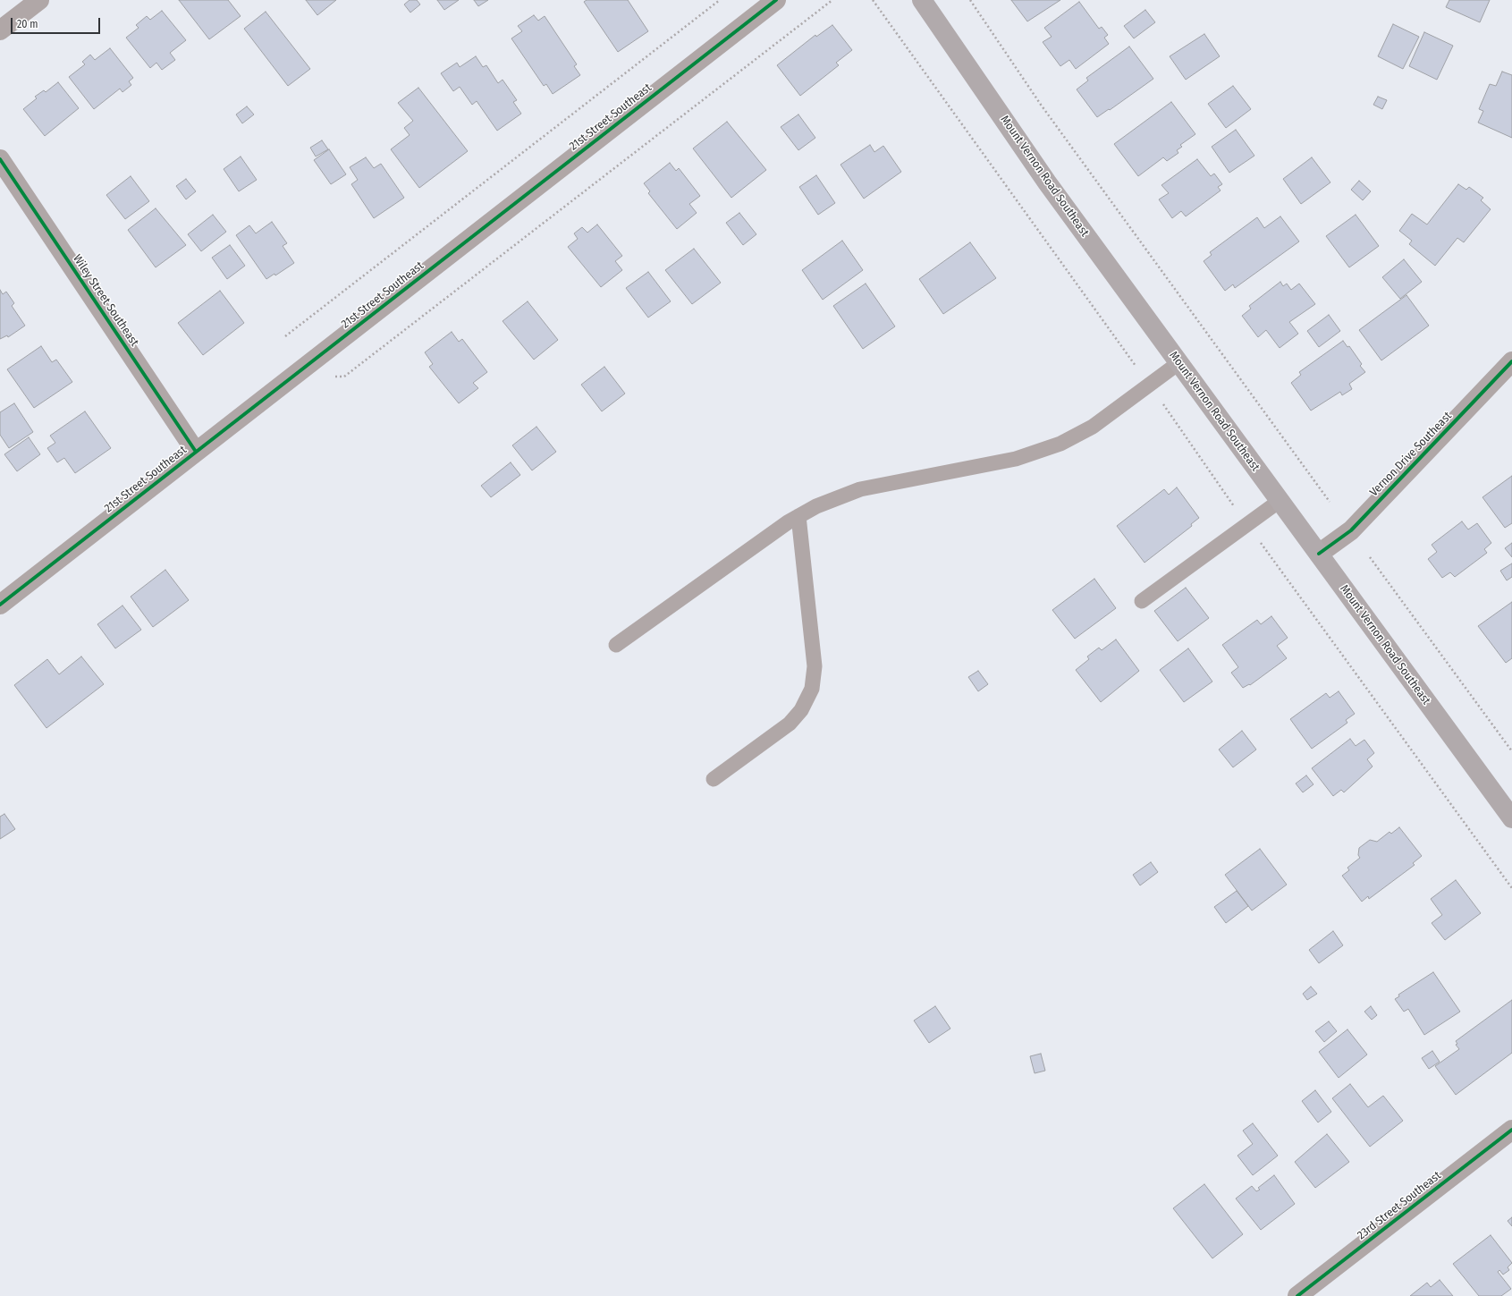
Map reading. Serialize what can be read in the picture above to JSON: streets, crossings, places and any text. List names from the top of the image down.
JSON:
{
  "streets": {
    "main road": ["Mount Vernon Road Southeast"],
    "street": [
      "21st Street Southeast",
      "Wiley Street Southeast",
      "Vernon Drive Southeast",
      "23rd Street Southeast"
    ]
  },
  "crossings": [
    ["21st Street Southeast", "Wiley Street Southeast"],
    ["Mount Vernon Road Southeast", "Vernon Drive Southeast"]
  ],
  "scale_bar": "20 m"
}
